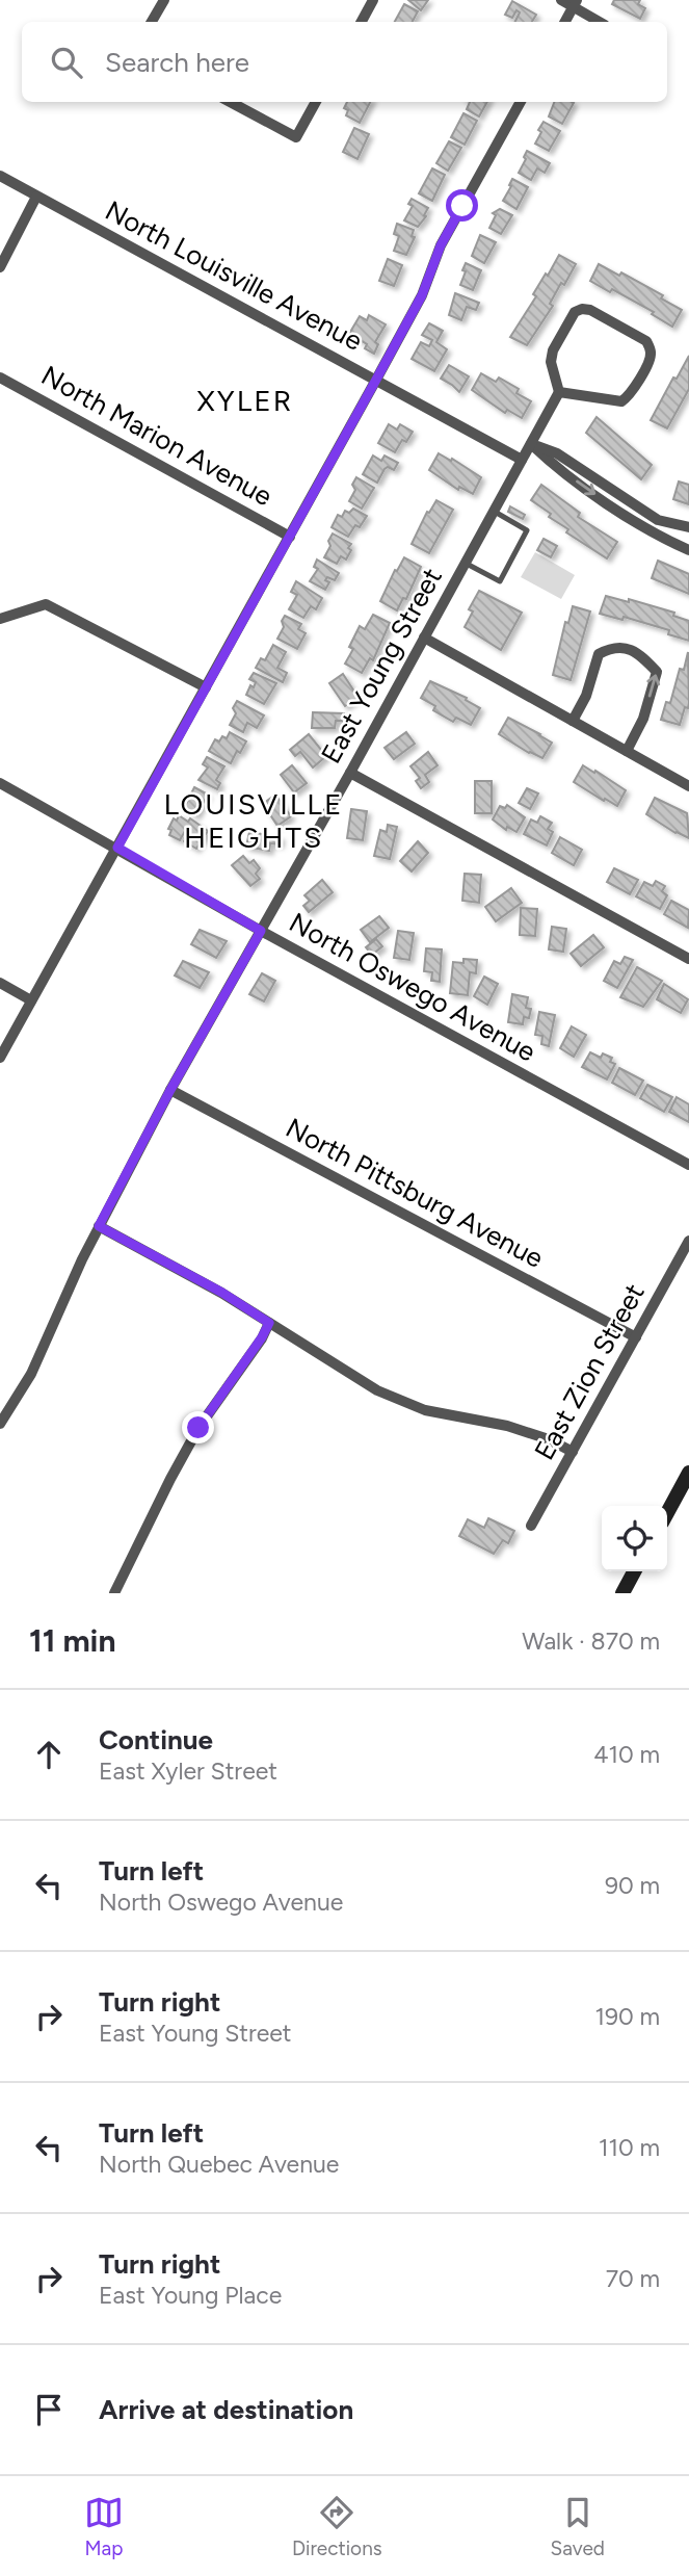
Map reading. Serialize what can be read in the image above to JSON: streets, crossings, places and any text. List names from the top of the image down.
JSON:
{
  "streets": {
    "street": [
      "North Louisville Avenue",
      "North Marion Avenue",
      "East Young Street",
      "North Oswego Avenue",
      "North Pittsburg Avenue",
      "East Zion Street"
    ]
  },
  "crossings": [
    ["North Louisville Avenue", "East Young Street"],
    ["East Young Street", "North Oswego Avenue"],
    ["East Young Street", "North Pittsburg Avenue"],
    ["North Pittsburg Avenue", "East Zion Street"]
  ],
  "districts": ["XYLER", "LOUISVILLE HEIGHTS"],
  "page": {
    "search": "Search here",
    "heading": ["11 min", "Walk · 870 m"],
    "list": [
      ["Continue", "East Xyler Street", "410 m"],
      ["Turn left", "North Oswego Avenue", "90 m"],
      ["Turn right", "East Young Street", "190 m"],
      ["Turn left", "North Quebec Avenue", "110 m"],
      ["Turn right", "East Young Place", "70 m"],
      "Arrive at destination"
    ],
    "nav": ["Map", "Directions", "Saved"]
  }
}
